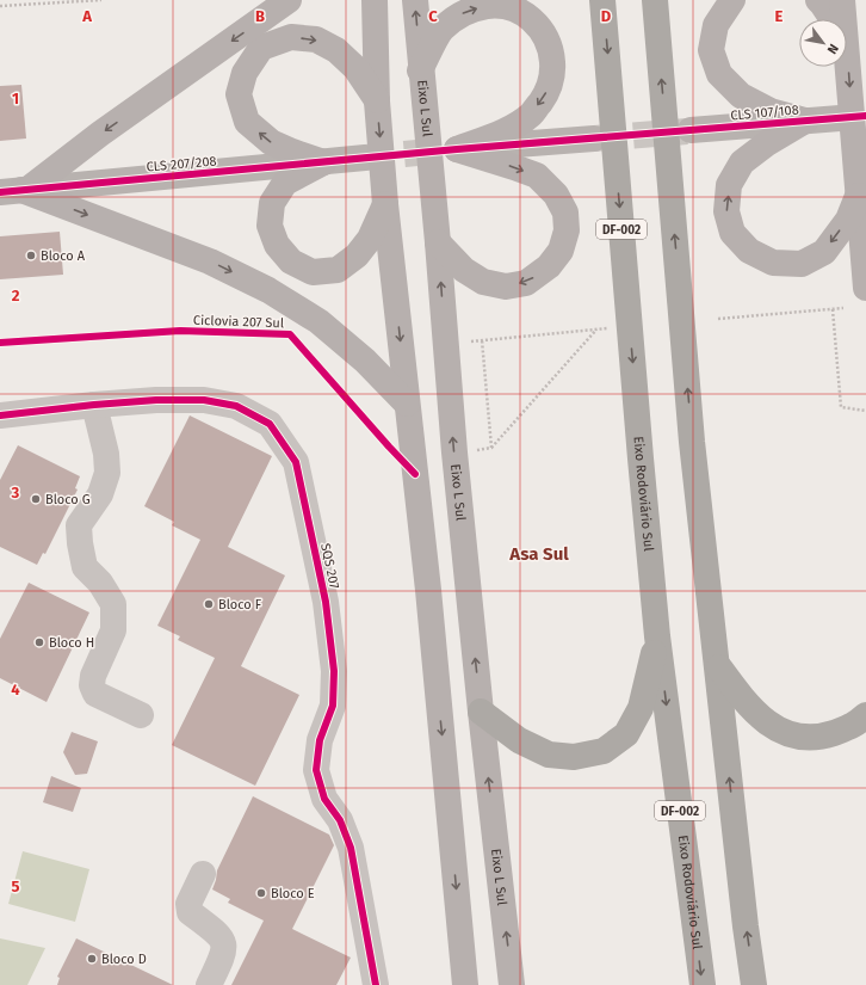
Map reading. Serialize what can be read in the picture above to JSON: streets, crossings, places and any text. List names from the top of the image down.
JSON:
{
  "streets": {
    "highway": ["DF-002", "Eixo Rodoviário Sul"],
    "main road": ["Eixo L Sul"],
    "street": ["CLS 107/108", "CLS 207/208", "SQS 207"],
    "cycle path": ["Ciclovia 207 Sul"]
  },
  "districts": ["Asa Sul"],
  "places": [
    "Bloco A",
    "Bloco G",
    "Bloco F",
    "Bloco H",
    "Bloco E",
    "Bloco D"
  ],
  "north": "bottom right",
  "grid": {
    "columns": [
      "A",
      "B",
      "C",
      "D",
      "E"
    ],
    "rows": [
      "1",
      "2",
      "3",
      "4",
      "5"
    ]
  }
}
